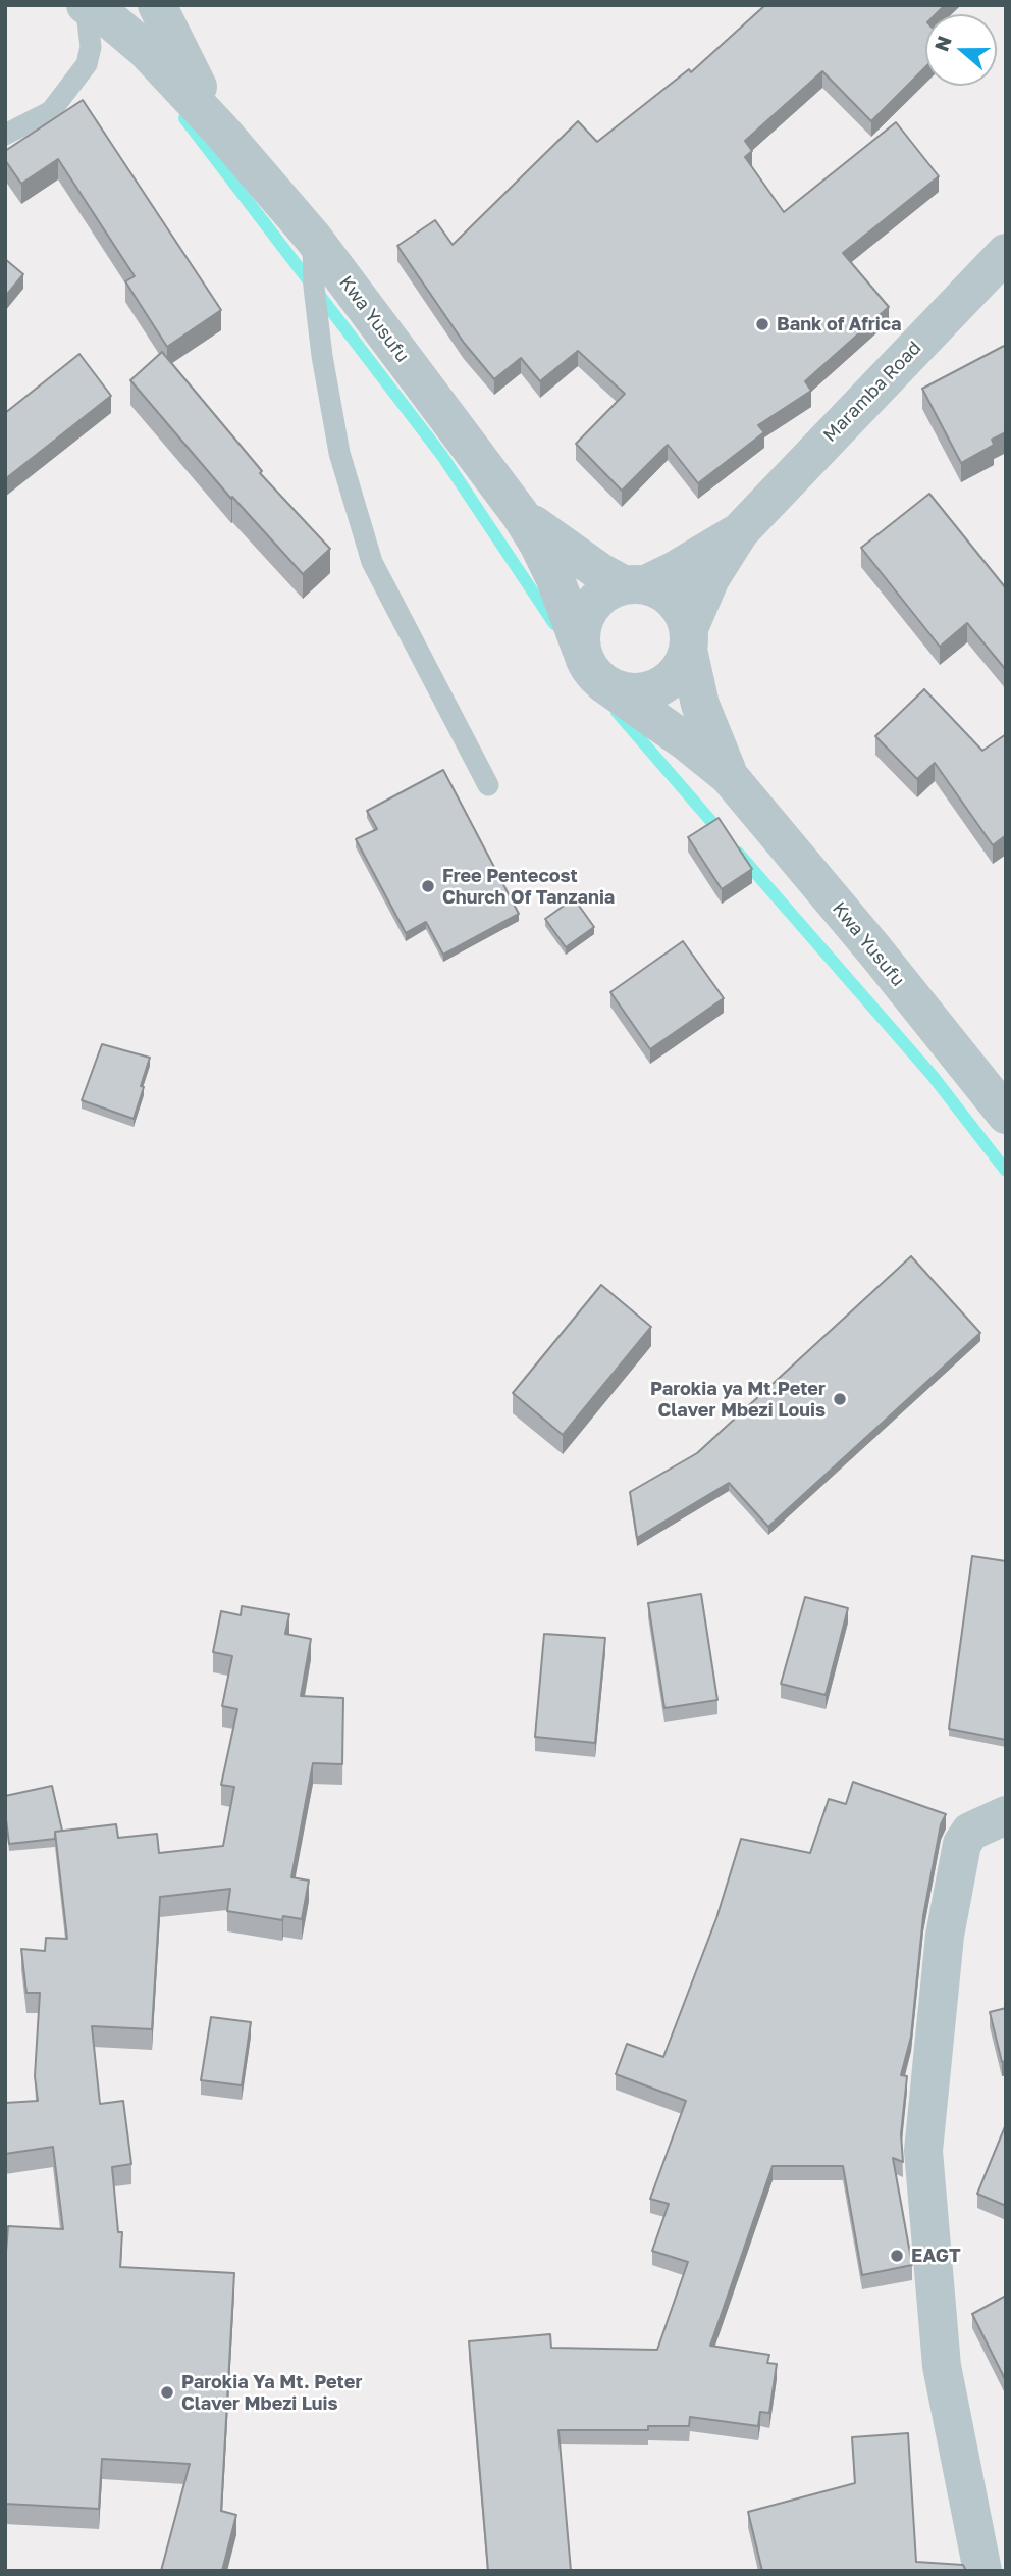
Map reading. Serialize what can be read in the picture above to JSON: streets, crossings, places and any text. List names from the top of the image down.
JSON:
{
  "streets": {
    "street": ["Kwa Yusufu", "Maramba Road"]
  },
  "crossings": [
    ["Kwa Yusufu", "Maramba Road"]
  ],
  "places": [
    "Bank of Africa",
    "Free Pentecost Church Of Tanzania",
    "Parokia ya Mt.Peter Claver Mbezi Louis",
    "EAGT",
    "Parokia Ya Mt. Peter Claver Mbezi Luis"
  ],
  "north": "left"
}
